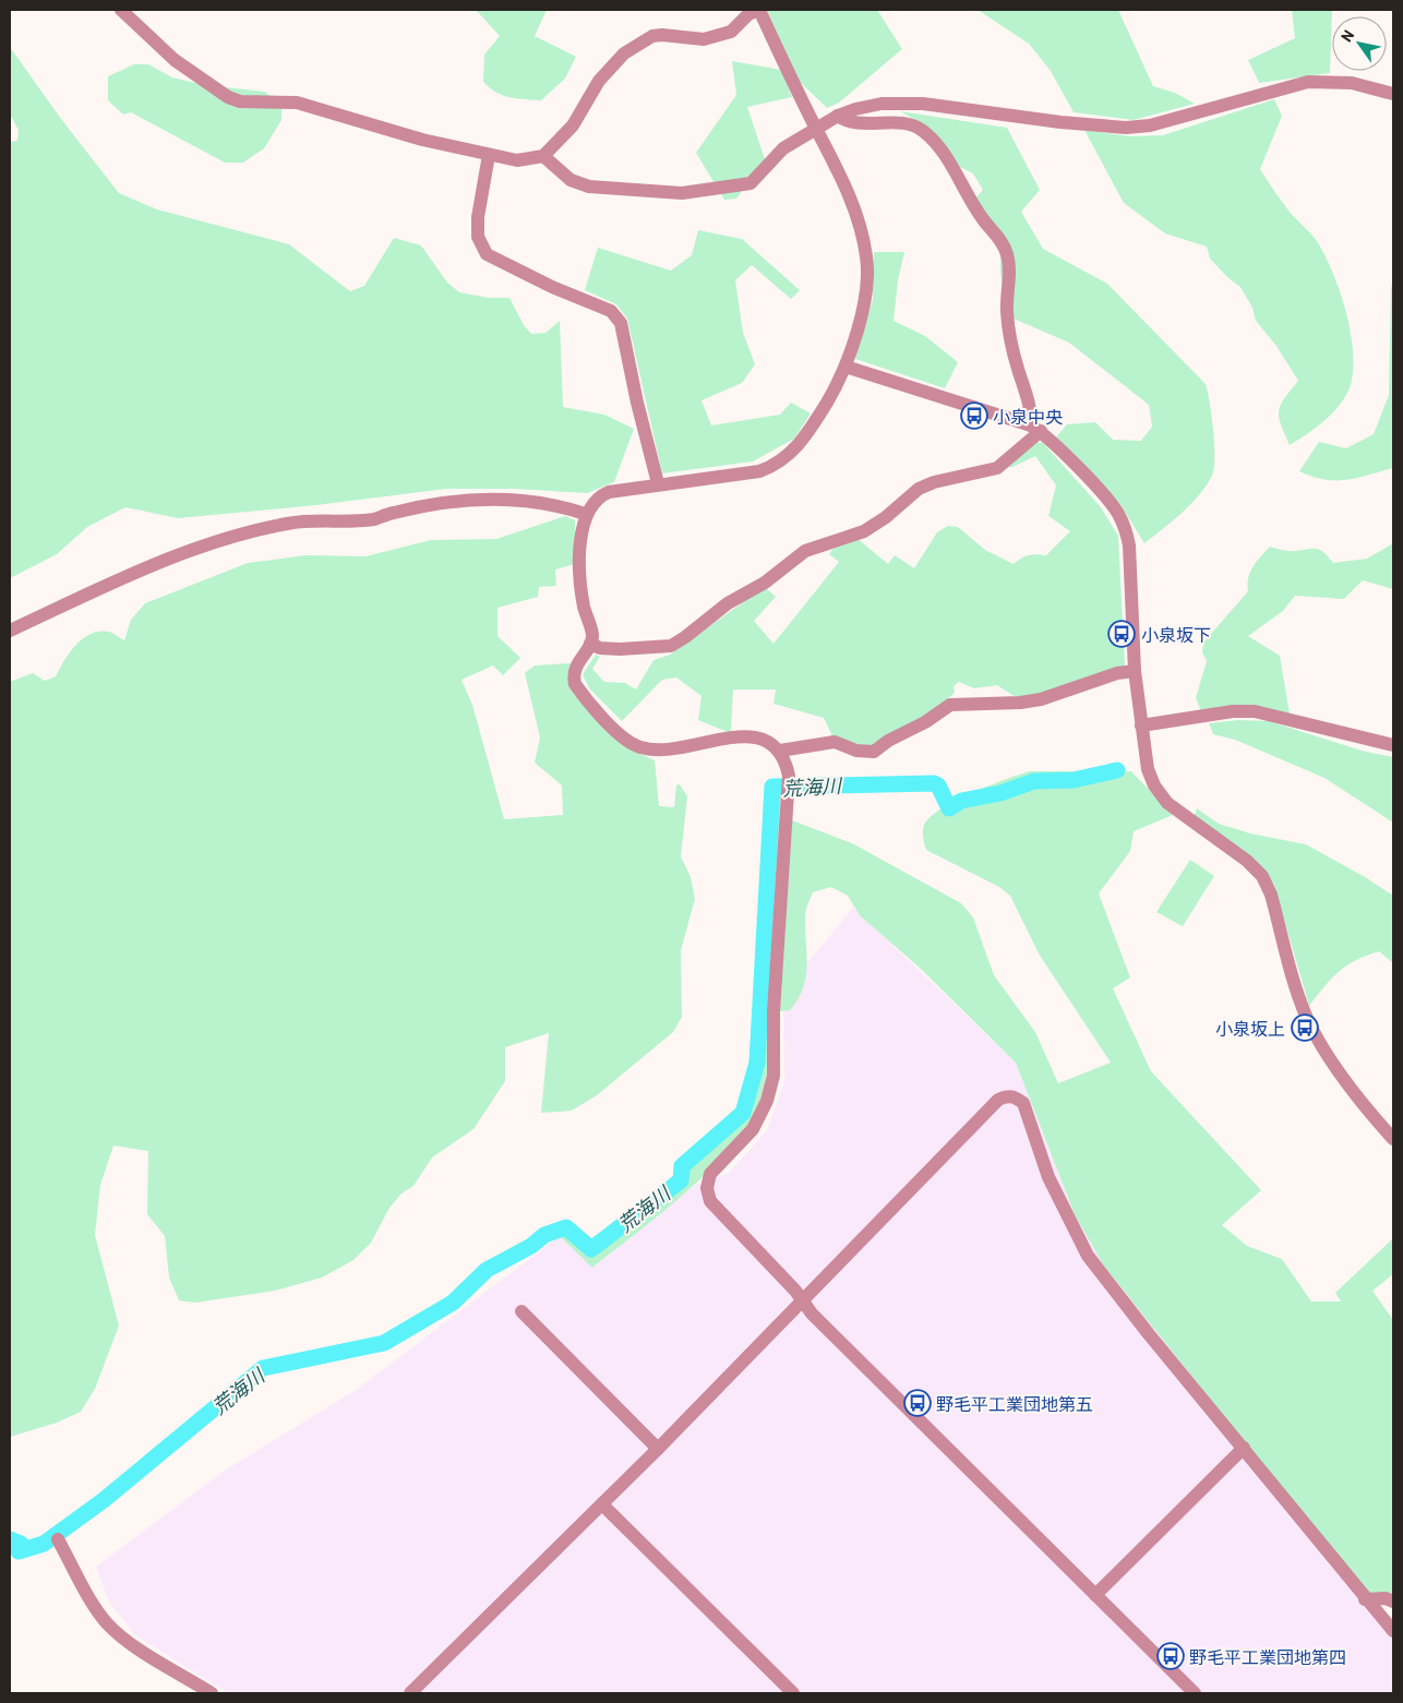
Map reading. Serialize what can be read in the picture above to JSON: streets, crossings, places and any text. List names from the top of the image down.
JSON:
{
  "water": ["荒海川"],
  "places": {
    "bus stop": [
      "小泉中央",
      "小泉坂下",
      "小泉坂上",
      "野毛平工業団地第五",
      "野毛平工業団地第四"
    ]
  },
  "north": "top left"
}
